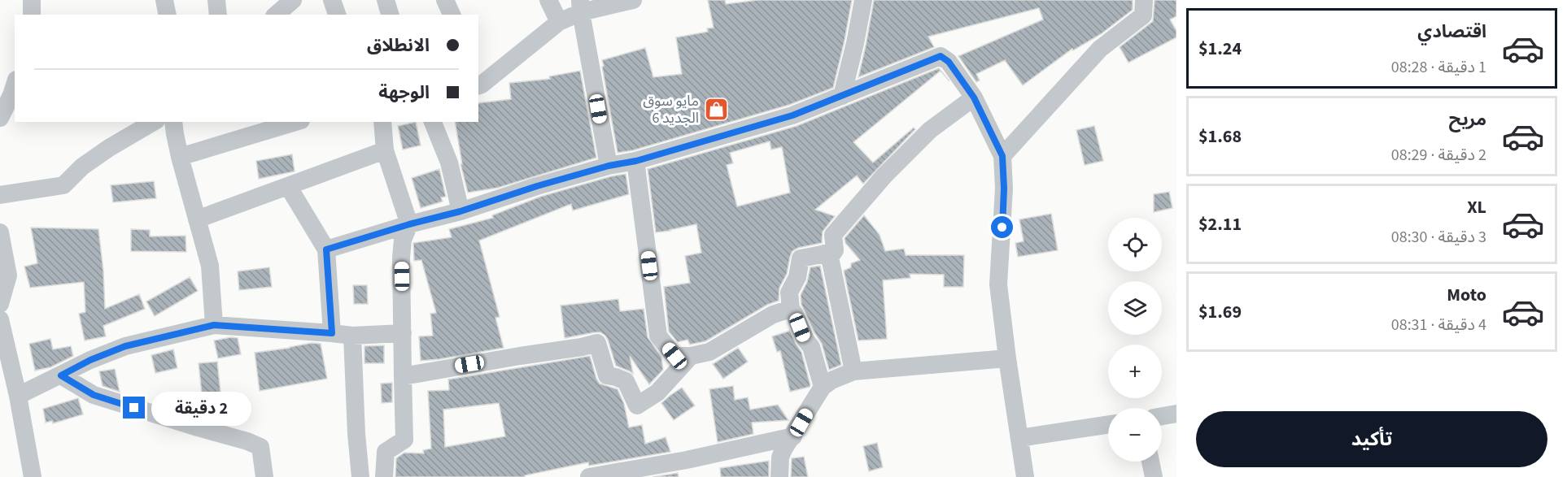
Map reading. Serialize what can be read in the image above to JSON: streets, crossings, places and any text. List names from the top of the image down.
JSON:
{
  "places": {
    "shop": ["مايو سوق 6 الجديد"]
  },
  "page": {
    "list": [
      {
        "name": "اقتصادي",
        "note": "1 دقيقة · 08:28",
        "value": "$1.24"
      },
      {
        "name": "مريح",
        "note": "2 دقيقة · 08:29",
        "value": "$1.68"
      },
      {
        "name": "XL",
        "note": "3 دقيقة · 08:30",
        "value": "$2.11"
      },
      {
        "name": "Moto",
        "note": "4 دقيقة · 08:31",
        "value": "$1.69"
      }
    ],
    "banner": ["الانطلاق", "الوجهة"],
    "map_buttons": ["+", "−"],
    "bubble": "2 دقيقة",
    "buttons": "تأكيد"
  }
}
